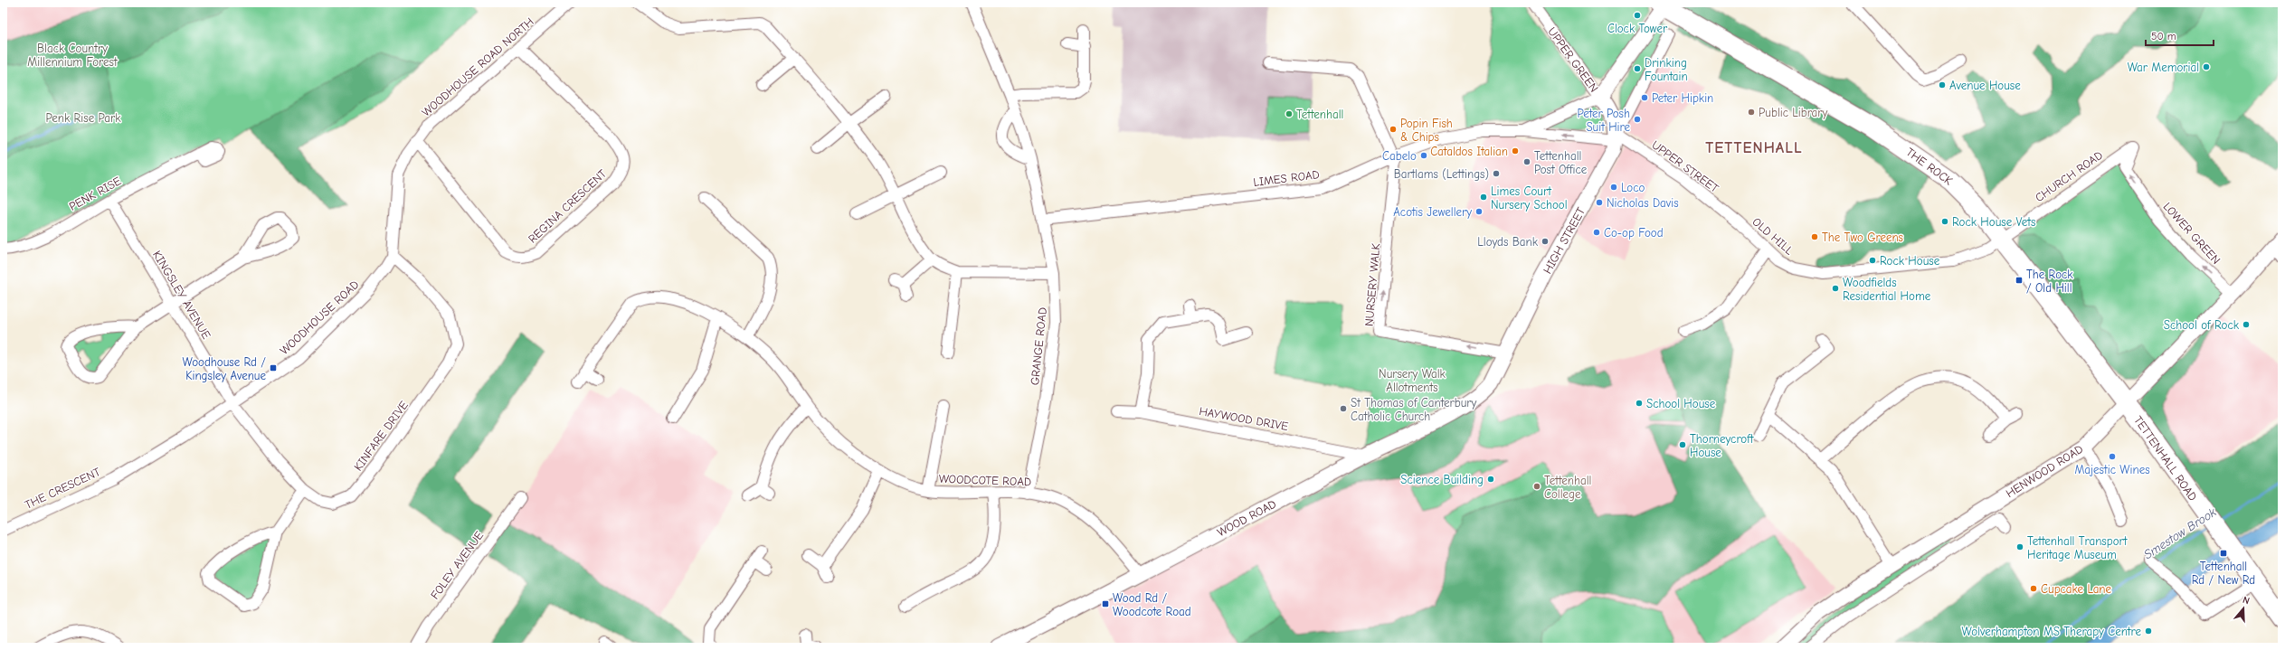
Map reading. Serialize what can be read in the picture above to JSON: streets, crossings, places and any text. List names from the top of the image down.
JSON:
{
  "streets": {
    "highway": ["THE ROCK", "TETTENHALL ROAD"],
    "street": [
      "UPPER GREEN",
      "WOODHOUSE ROAD NORTH",
      "UPPER STREET",
      "CHURCH ROAD",
      "LIMES ROAD",
      "PENK RISE",
      "REGINA CRESCENT",
      "LOWER GREEN",
      "OLD HILL",
      "HIGH STREET",
      "NURSERY WALK",
      "KINGSLEY AVENUE",
      "WOODHOUSE ROAD",
      "GRANGE ROAD",
      "HAYWOOD DRIVE",
      "KINFARE DRIVE",
      "HENWOOD ROAD",
      "WOODCOTE ROAD",
      "THE CRESCENT",
      "WOOD ROAD",
      "FOLEY AVENUE"
    ]
  },
  "crossings": [
    ["UPPER GREEN", "THE ROCK"],
    ["UPPER GREEN", "LIMES ROAD"],
    ["WOODHOUSE ROAD NORTH", "REGINA CRESCENT"],
    ["WOODHOUSE ROAD NORTH", "WOODHOUSE ROAD"],
    ["UPPER STREET", "LIMES ROAD"],
    ["UPPER STREET", "OLD HILL"],
    ["UPPER STREET", "HIGH STREET"],
    ["THE ROCK", "CHURCH ROAD"],
    ["THE ROCK", "OLD HILL"],
    ["THE ROCK", "TETTENHALL ROAD"],
    ["THE ROCK", "HENWOOD ROAD"],
    ["CHURCH ROAD", "LOWER GREEN"],
    ["CHURCH ROAD", "OLD HILL"],
    ["LIMES ROAD", "HIGH STREET"],
    ["LIMES ROAD", "NURSERY WALK"],
    ["LIMES ROAD", "GRANGE ROAD"],
    ["PENK RISE", "KINGSLEY AVENUE"],
    ["LOWER GREEN", "HENWOOD ROAD"],
    ["HIGH STREET", "NURSERY WALK"],
    ["HIGH STREET", "WOOD ROAD"],
    ["KINGSLEY AVENUE", "WOODHOUSE ROAD"],
    ["KINGSLEY AVENUE", "KINFARE DRIVE"],
    ["WOODHOUSE ROAD", "KINFARE DRIVE"],
    ["WOODHOUSE ROAD", "THE CRESCENT"],
    ["GRANGE ROAD", "WOODCOTE ROAD"],
    ["HAYWOOD DRIVE", "WOOD ROAD"],
    ["TETTENHALL ROAD", "HENWOOD ROAD"],
    ["WOODCOTE ROAD", "WOOD ROAD"]
  ],
  "one_way": ["LOWER GREEN"],
  "districts": ["TETTENHALL"],
  "water": ["Smestow Brook"],
  "parks": ["Black Country Millennium Forest", "Penk Rise Park", "Nursery Walk Allotments"],
  "places": {
    "other": [
      "Clock Tower",
      "War Memorial",
      "Drinking Fountain",
      "Avenue House",
      "Peter Hipkin",
      "Public Library",
      "Tettenhall",
      "Peter Posh Suit Hire",
      "Popin Fish & Chips",
      "Cataldos Italian",
      "Cabelo",
      "Tettenhall Post Office",
      "Bartlams (Lettings)",
      "Loco",
      "Limes Court Nursery School",
      "Nicholas Davis",
      "Acotis Jewellery",
      "Rock House Vets",
      "Co-op Food",
      "The Two Greens",
      "Lloyds Bank",
      "Rock House",
      "Woodfields Residential Home",
      "School of Rock",
      "School House",
      "St Thomas of Canterbury Catholic Church",
      "Thorneycroft House",
      "Majestic Wines",
      "Science Building",
      "Tettenhall College",
      "Tettenhall Transport Heritage Museum",
      "Cupcake Lane",
      "Wolverhampton MS Therapy Centre"
    ],
    "transit": [
      "The Rock / Old Hill",
      "Woodhouse Rd / Kingsley Avenue",
      "Tettenhall Rd / New Rd",
      "Wood Rd / Woodcote Road"
    ]
  },
  "scale_bar": "50 m",
  "north": "top"
}
